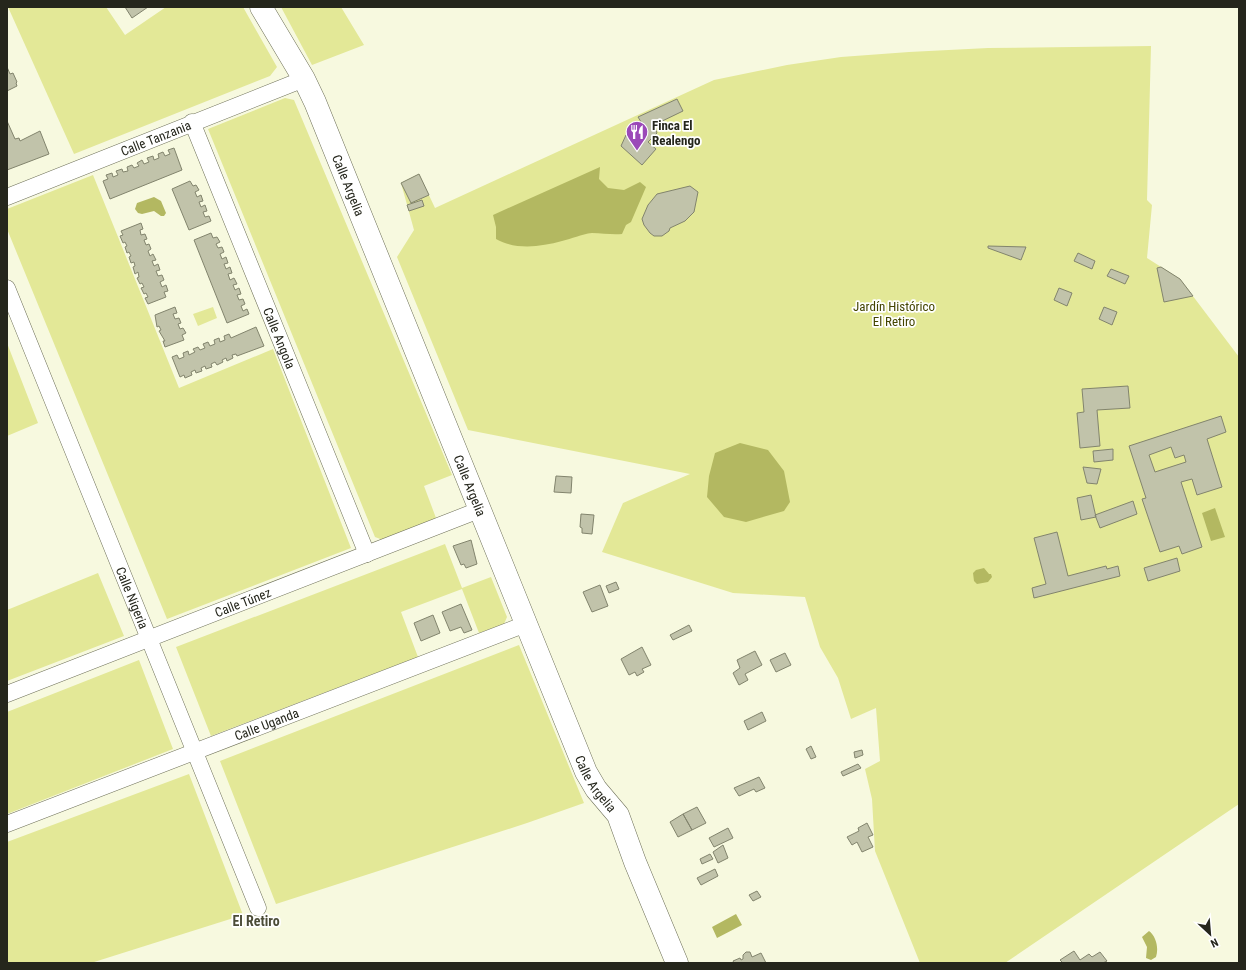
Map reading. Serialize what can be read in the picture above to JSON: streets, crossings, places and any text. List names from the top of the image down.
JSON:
{
  "streets": {
    "street": [
      "Calle Tanzania",
      "Calle Argelia",
      "Calle Angola",
      "Calle Nigeria",
      "Calle Túnez",
      "Calle Uganda"
    ]
  },
  "crossings": [
    ["Calle Tanzania", "Calle Argelia"],
    ["Calle Tanzania", "Calle Angola"],
    ["Calle Argelia", "Calle Túnez"],
    ["Calle Argelia", "Calle Uganda"],
    ["Calle Angola", "Calle Túnez"],
    ["Calle Nigeria", "Calle Túnez"],
    ["Calle Nigeria", "Calle Uganda"]
  ],
  "districts": ["El Retiro"],
  "parks": ["Jardín Histórico El Retiro"],
  "places": {
    "restaurant": ["Finca El Realengo"]
  },
  "north": "bottom right"
}
